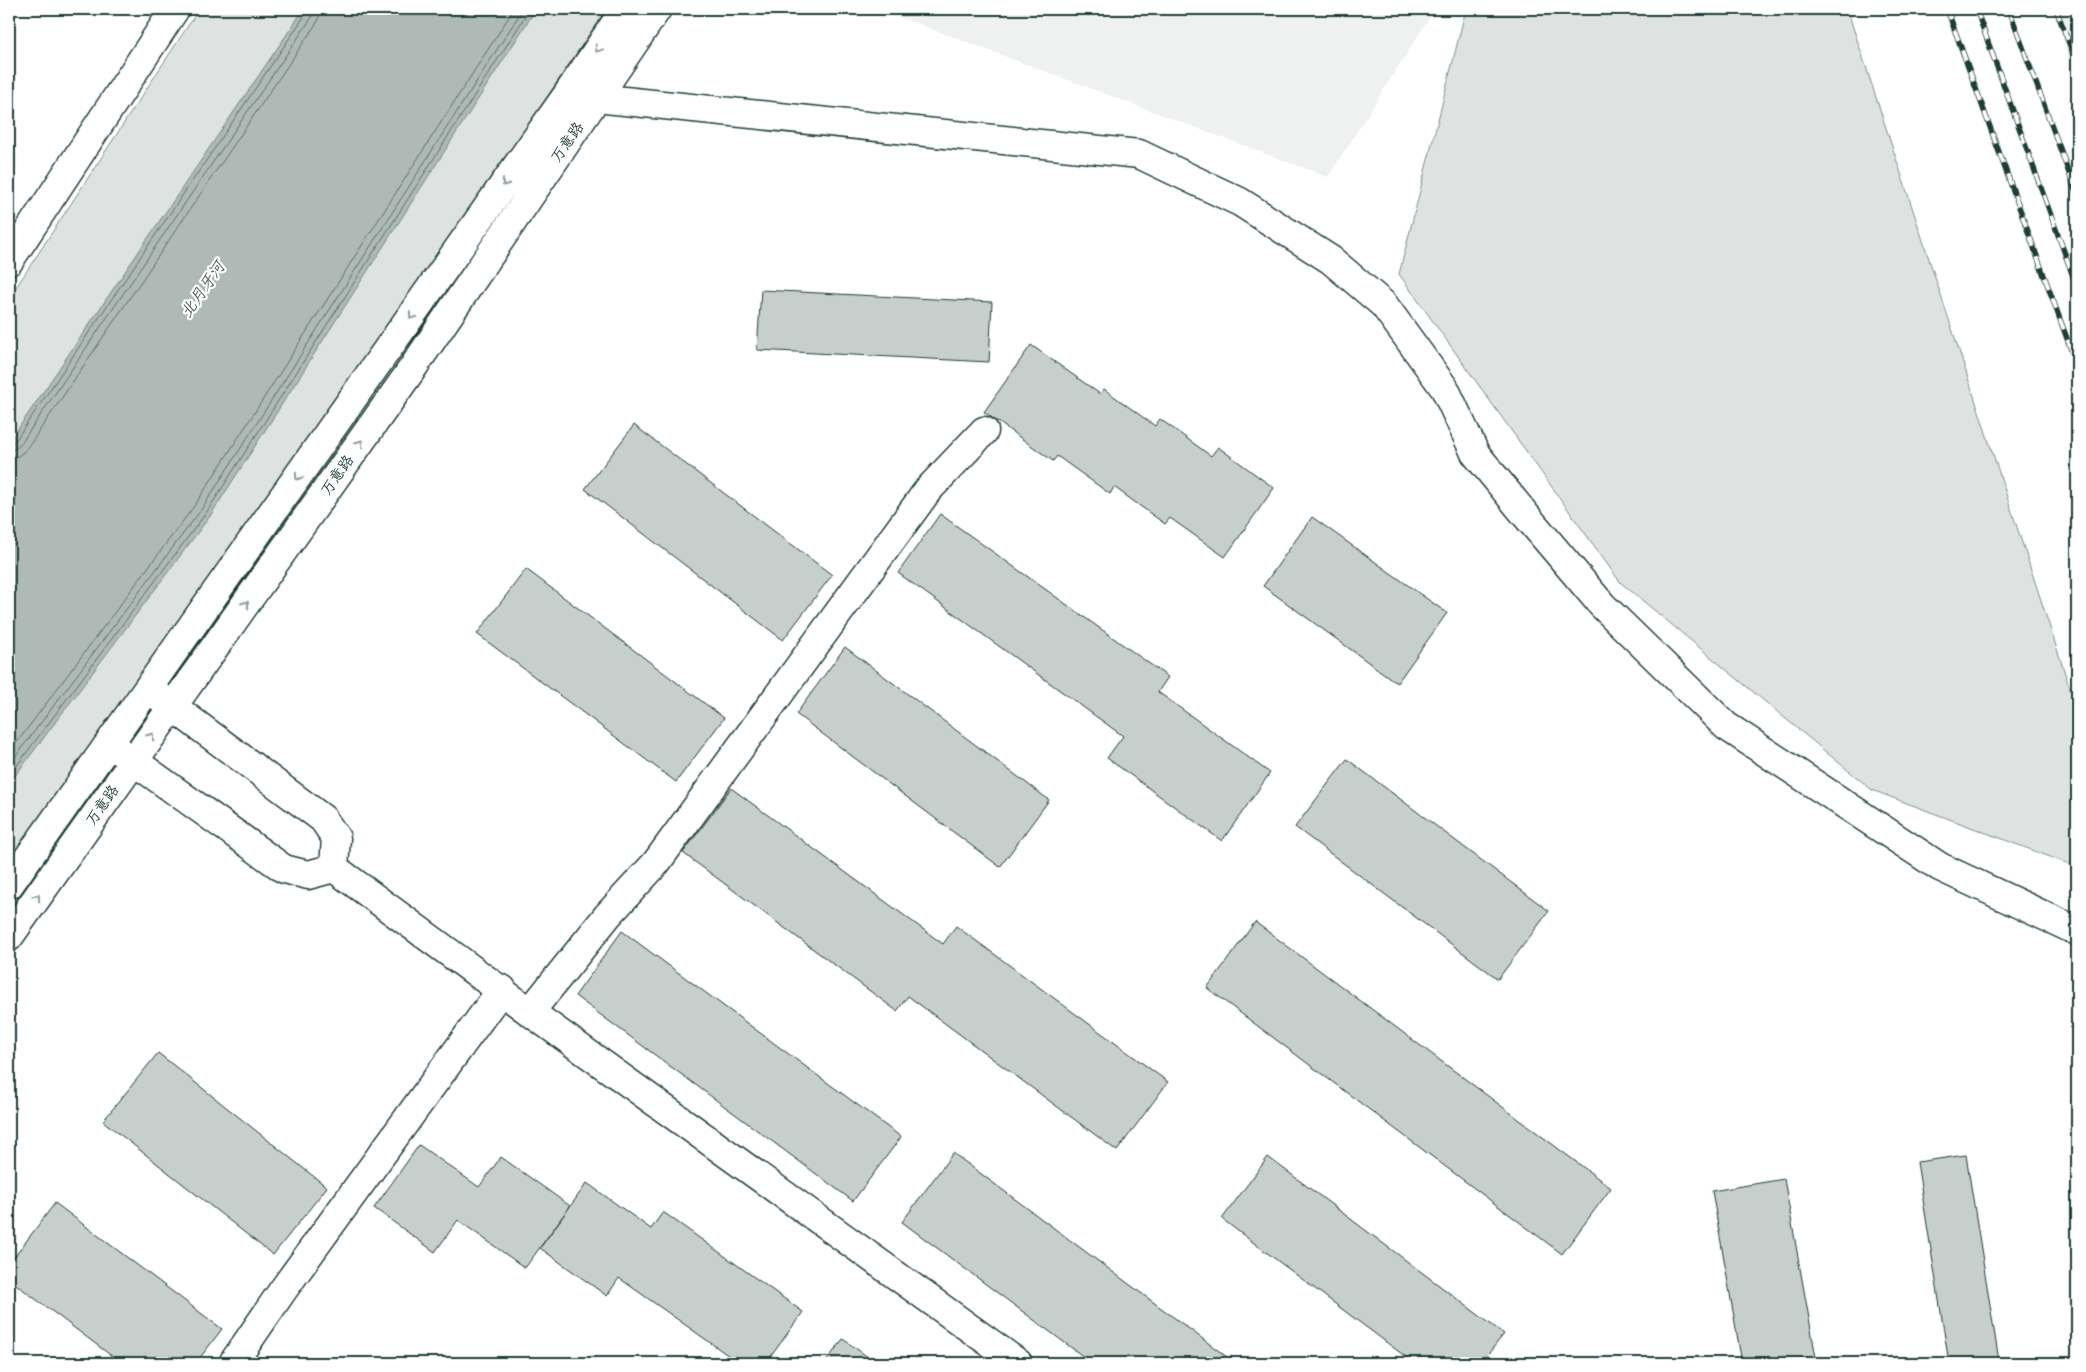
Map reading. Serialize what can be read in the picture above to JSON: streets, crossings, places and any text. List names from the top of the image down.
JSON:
{
  "streets": {
    "street": ["万意路"]
  },
  "water": ["北月牙河"]
}
